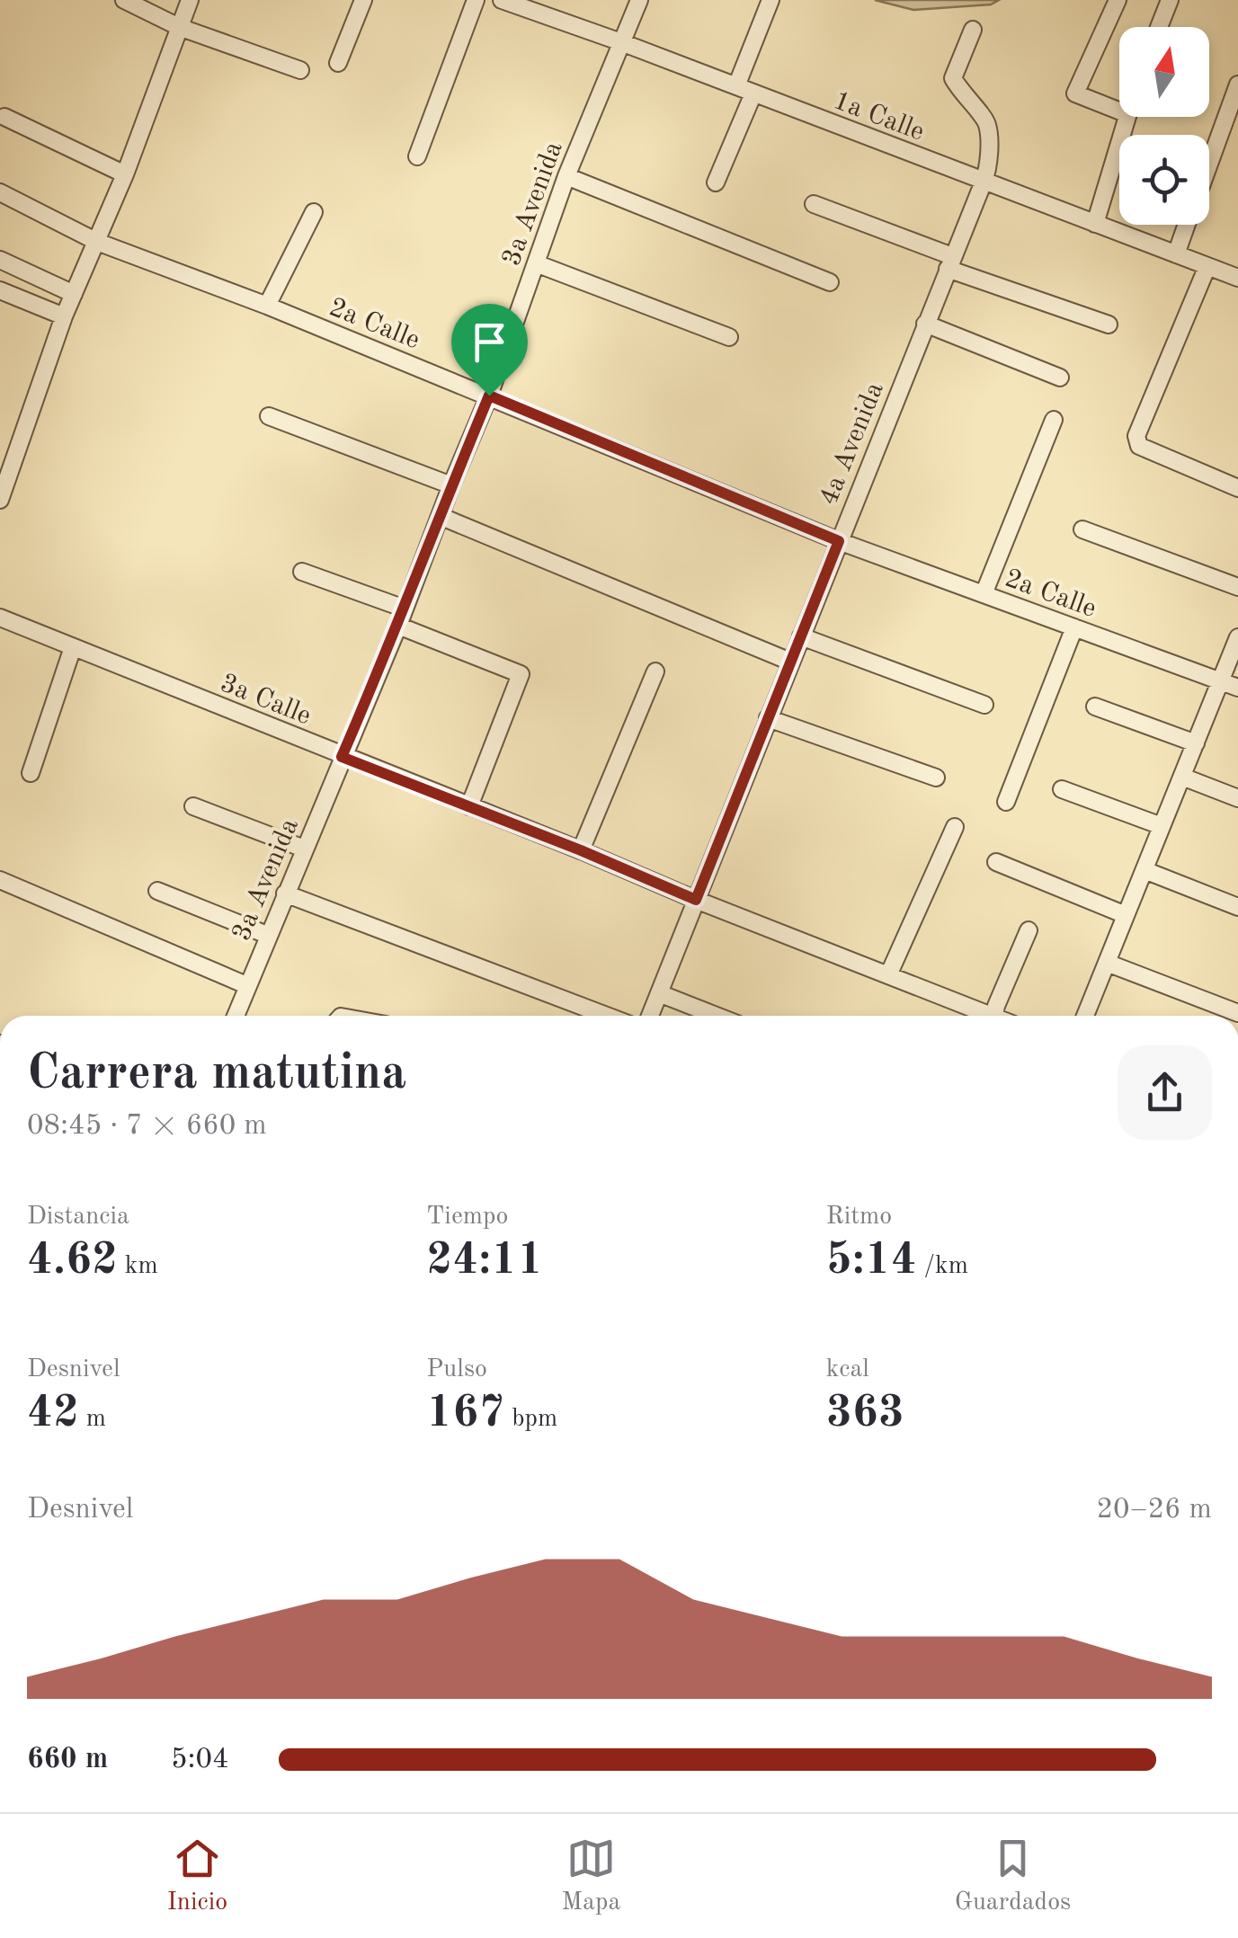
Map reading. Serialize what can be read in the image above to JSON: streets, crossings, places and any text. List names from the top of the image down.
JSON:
{
  "streets": {
    "street": [
      "1a Calle",
      "3a Avenida",
      "2a Calle",
      "4a Avenida",
      "3a Calle"
    ]
  },
  "crossings": [
    ["1a Calle", "3a Avenida"],
    ["1a Calle", "4a Avenida"],
    ["3a Avenida", "2a Calle"],
    ["3a Avenida", "3a Calle"],
    ["2a Calle", "4a Avenida"],
    ["4a Avenida", "3a Calle"]
  ],
  "north": "top",
  "page": {
    "heading": ["Carrera matutina", "08:45 · 7 × 660 m"],
    "stats": [
      ["Distancia", "4.62 km"],
      ["Tiempo", "24:11"],
      ["Ritmo", "5:14 /km"],
      ["Desnivel", "42 m"],
      ["Pulso", "167 bpm"],
      ["kcal", "363"]
    ],
    "chart": ["Desnivel", "20–26 m"],
    "list": [
      {
        "name": "660 m",
        "note": "5:04"
      }
    ],
    "tabs": ["Inicio", "Mapa", "Guardados"]
  }
}
